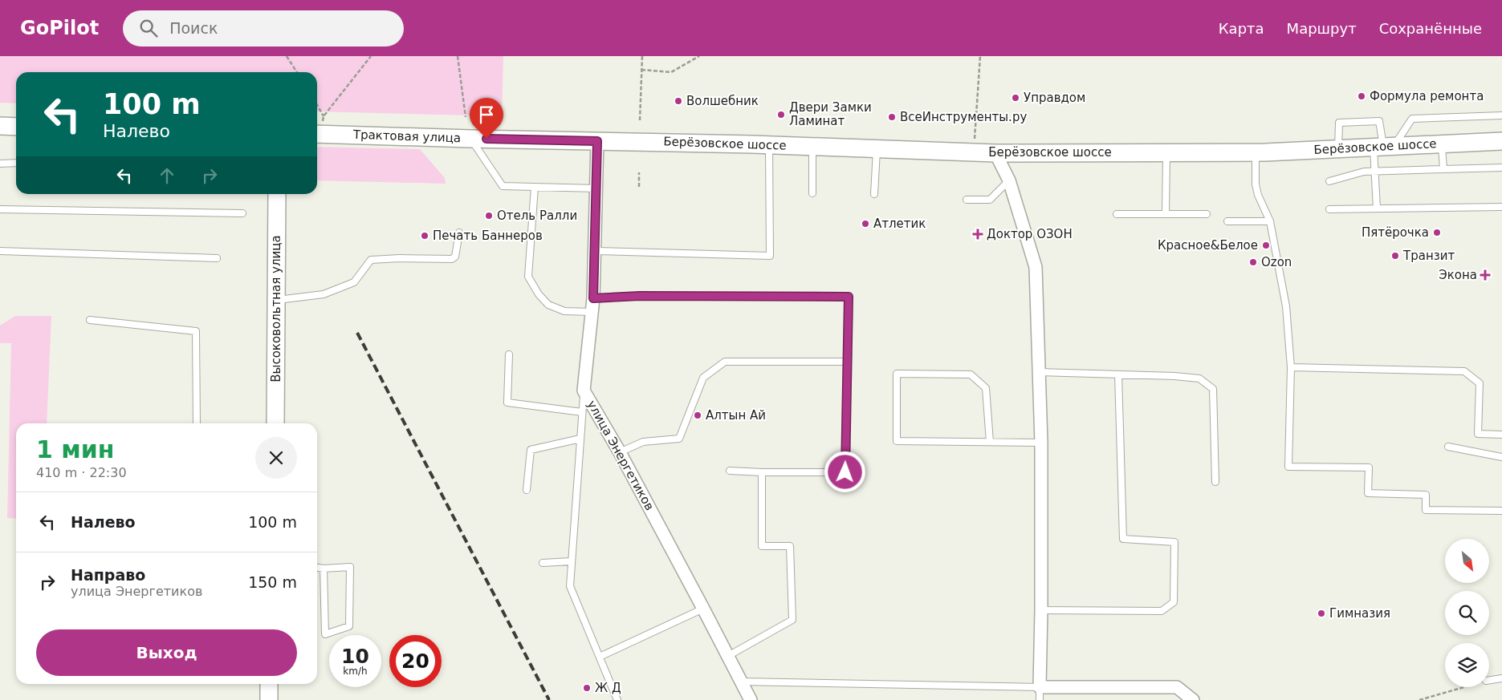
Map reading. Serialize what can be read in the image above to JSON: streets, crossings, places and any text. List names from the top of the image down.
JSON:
{
  "streets": {
    "main road": ["Трактовая улица", "Берёзовское шоссе", "Высоковольтная улица"],
    "street": ["улица Энергетиков"]
  },
  "crossings": [
    ["Трактовая улица", "Берёзовское шоссе"],
    ["Трактовая улица", "улица Энергетиков"],
    ["Берёзовское шоссе", "улица Энергетиков"]
  ],
  "places": {
    "other": [
      "Формула ремонта",
      "Управдом",
      "Волшебник",
      "Двери Замки Ламинат",
      "ВсеИнструменты.ру",
      "Отель Ралли",
      "Атлетик",
      "Пятёрочка",
      "Печать Баннеров",
      "Красное&Белое",
      "Транзит",
      "Ozon",
      "Алтын Ай",
      "Гимназия",
      "Ж Д"
    ],
    "health": ["Доктор ОЗОН", "Экона"]
  },
  "north": "bottom right",
  "page": {
    "header": "GoPilot",
    "search": "Поиск",
    "nav": ["Карта", "Маршрут", "Сохранённые"],
    "turn": ["100 m", "Налево"],
    "heading": ["1 мин", "410 m · 22:30"],
    "list": [
      {
        "name": "Налево",
        "value": "100 m"
      },
      {
        "name": "Направо",
        "note": "улица Энергетиков",
        "value": "150 m"
      }
    ],
    "buttons": "Выход",
    "speed": "10 km/h",
    "limit": "20"
  }
}
